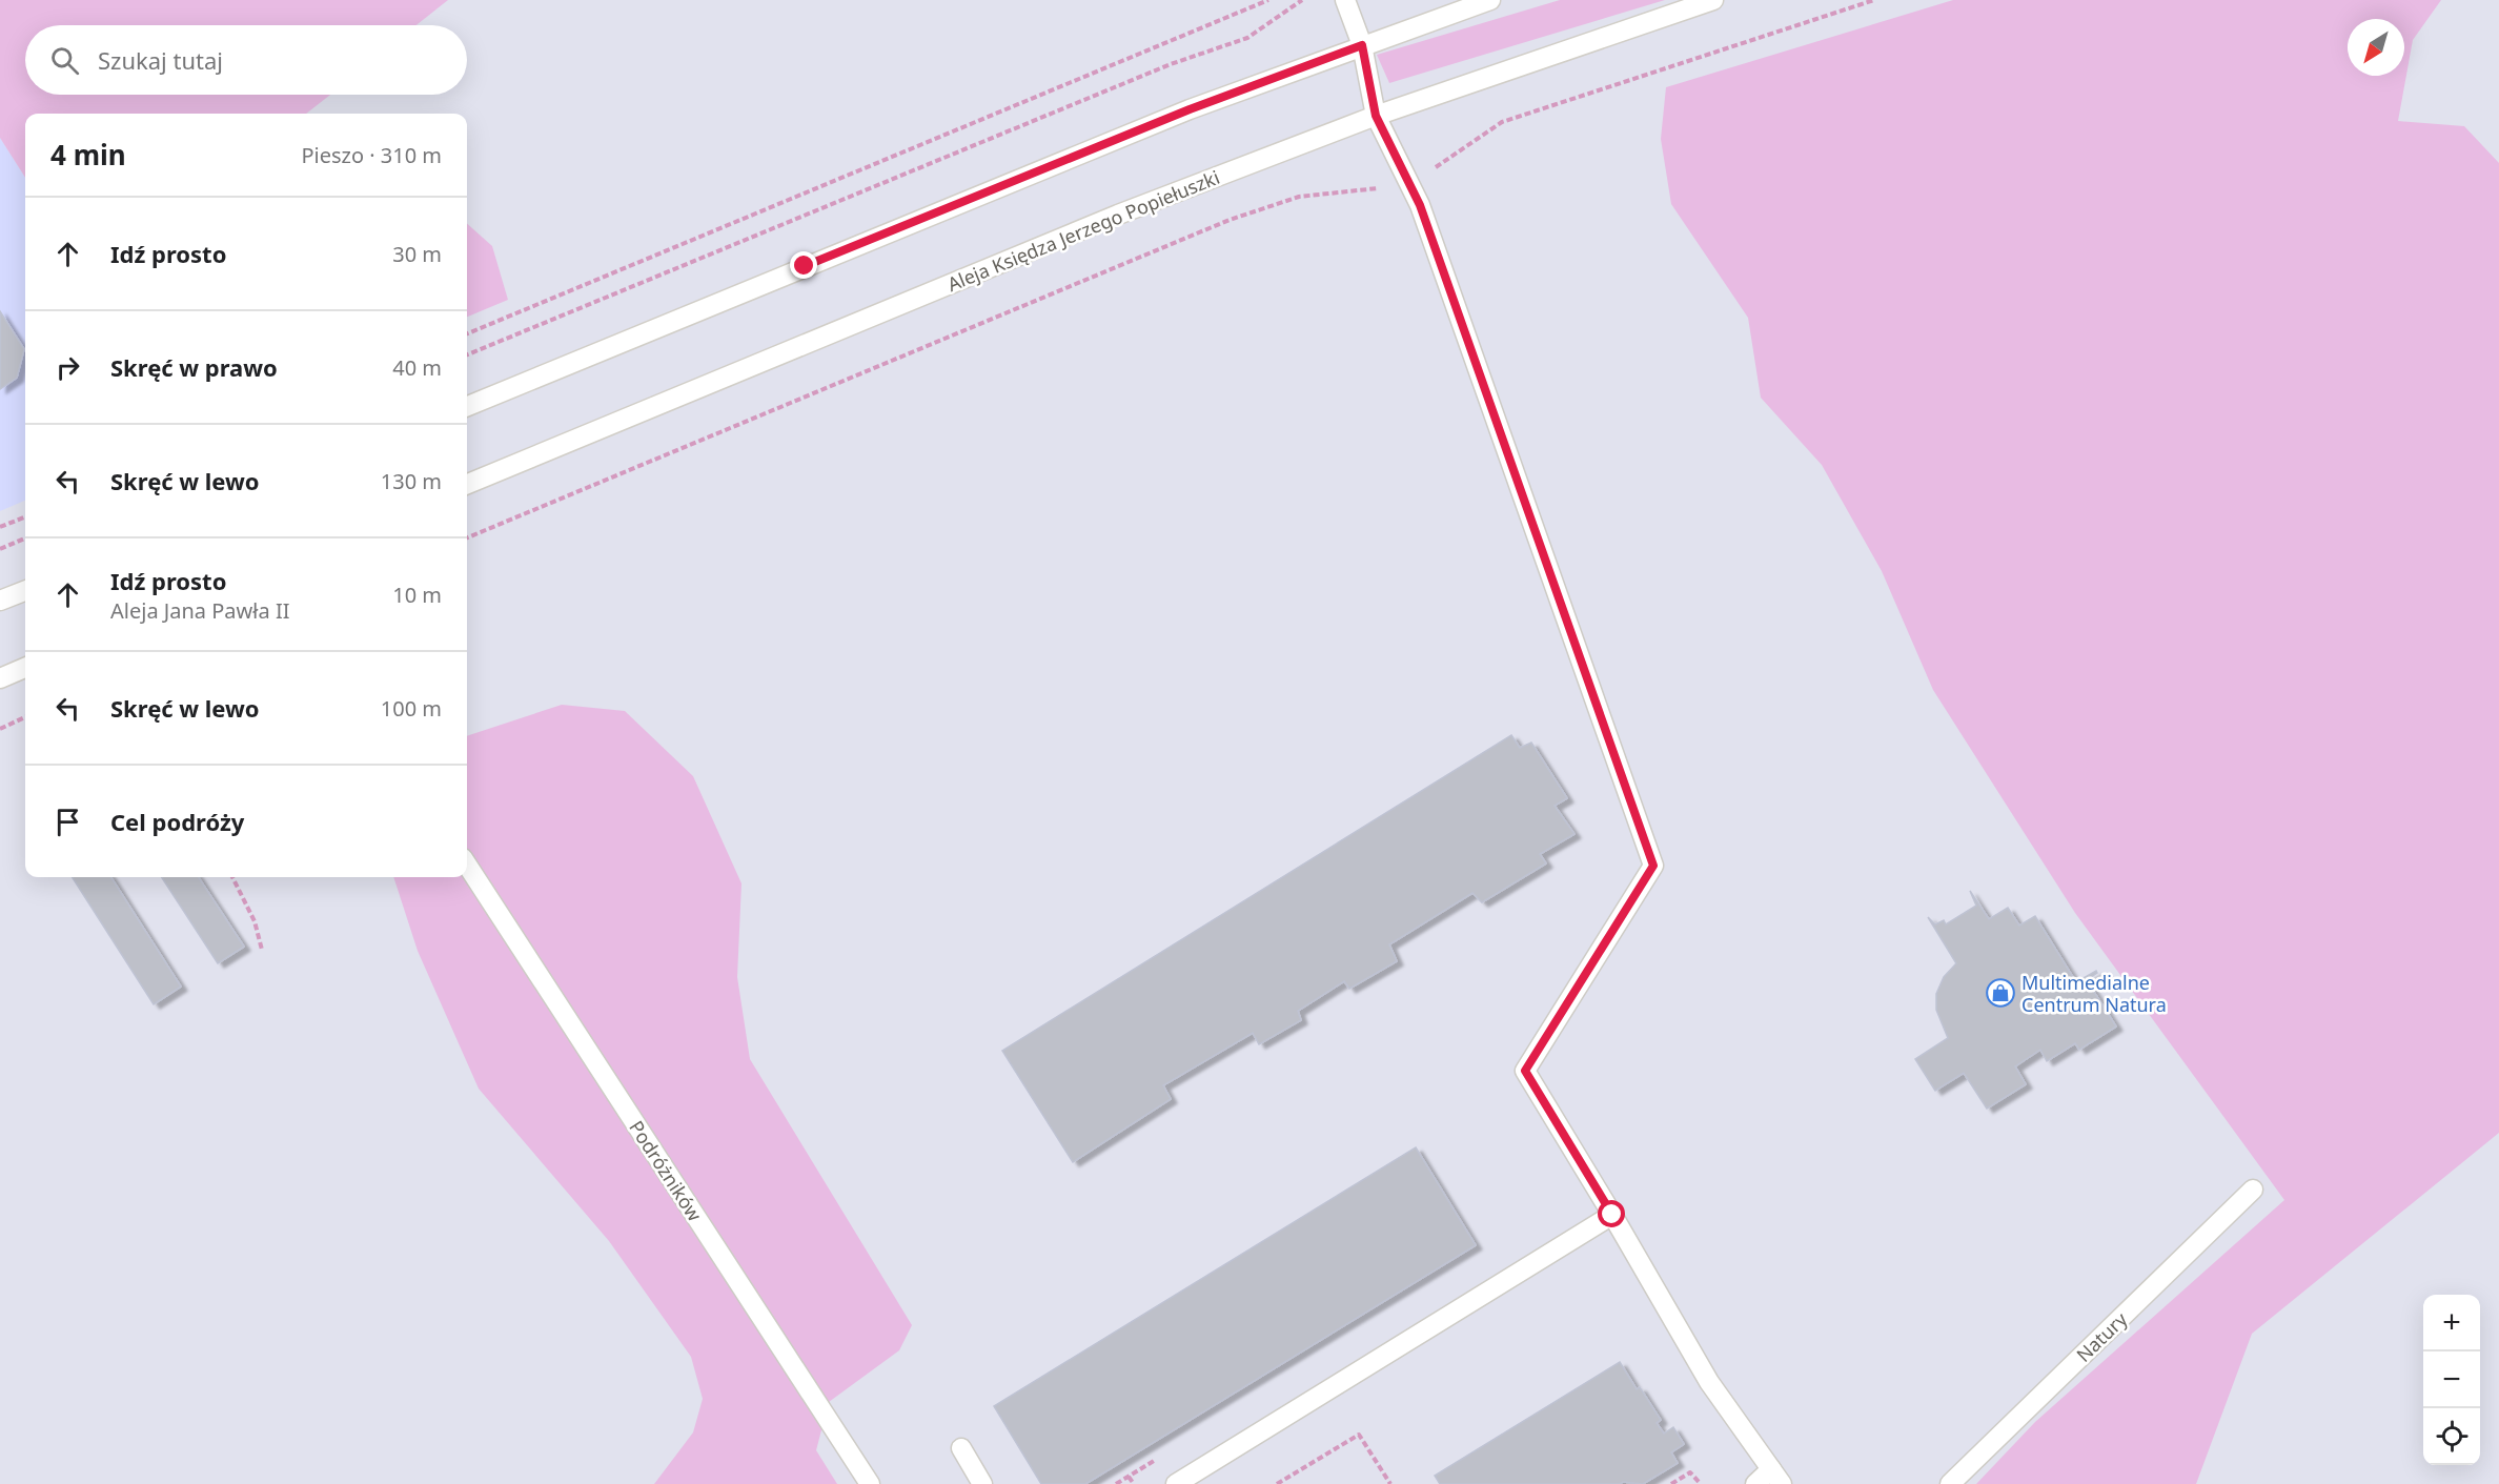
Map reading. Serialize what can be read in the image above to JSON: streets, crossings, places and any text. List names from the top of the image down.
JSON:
{
  "streets": {
    "main road": ["Aleja Księdza Jerzego Popiełuszki", "Podróżników", "Natury"]
  },
  "places": {
    "shop": ["Multimedialne Centrum Natura"]
  },
  "north": "bottom left",
  "page": {
    "search": "Szukaj tutaj",
    "heading": ["4 min", "Pieszo · 310 m"],
    "list": [
      ["Idź prosto", "30 m"],
      ["Skręć w prawo", "40 m"],
      ["Skręć w lewo", "130 m"],
      ["Idź prosto", "Aleja Jana Pawła II", "10 m"],
      ["Skręć w lewo", "100 m"],
      "Cel podróży"
    ],
    "map_buttons": ["+", "−"]
  }
}
